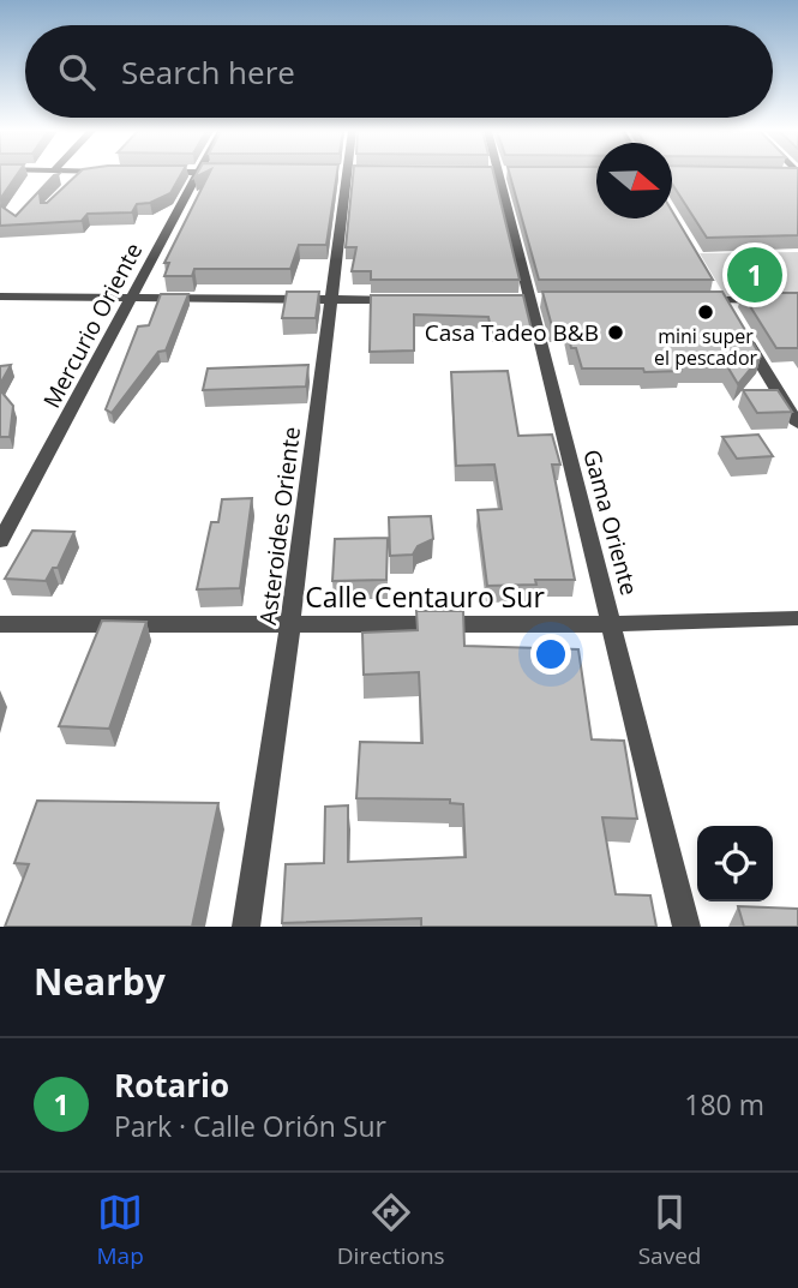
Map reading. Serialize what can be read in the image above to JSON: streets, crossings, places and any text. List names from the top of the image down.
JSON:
{
  "streets": {
    "street": [
      "Mercurio Oriente",
      "Gama Oriente",
      "Asteroides Oriente",
      "Calle Centauro Sur"
    ]
  },
  "crossings": [
    ["Gama Oriente", "Calle Centauro Sur"],
    ["Asteroides Oriente", "Calle Centauro Sur"]
  ],
  "places": ["mini super el pescador", "Casa Tadeo B&B"],
  "north": "right",
  "page": {
    "search": "Search here",
    "pins": "1",
    "heading": "Nearby",
    "list": [
      {
        "mark": "1",
        "name": "Rotario",
        "note": "Park · Calle Orión Sur",
        "value": "180 m"
      }
    ],
    "nav": ["Map", "Directions", "Saved"]
  }
}
